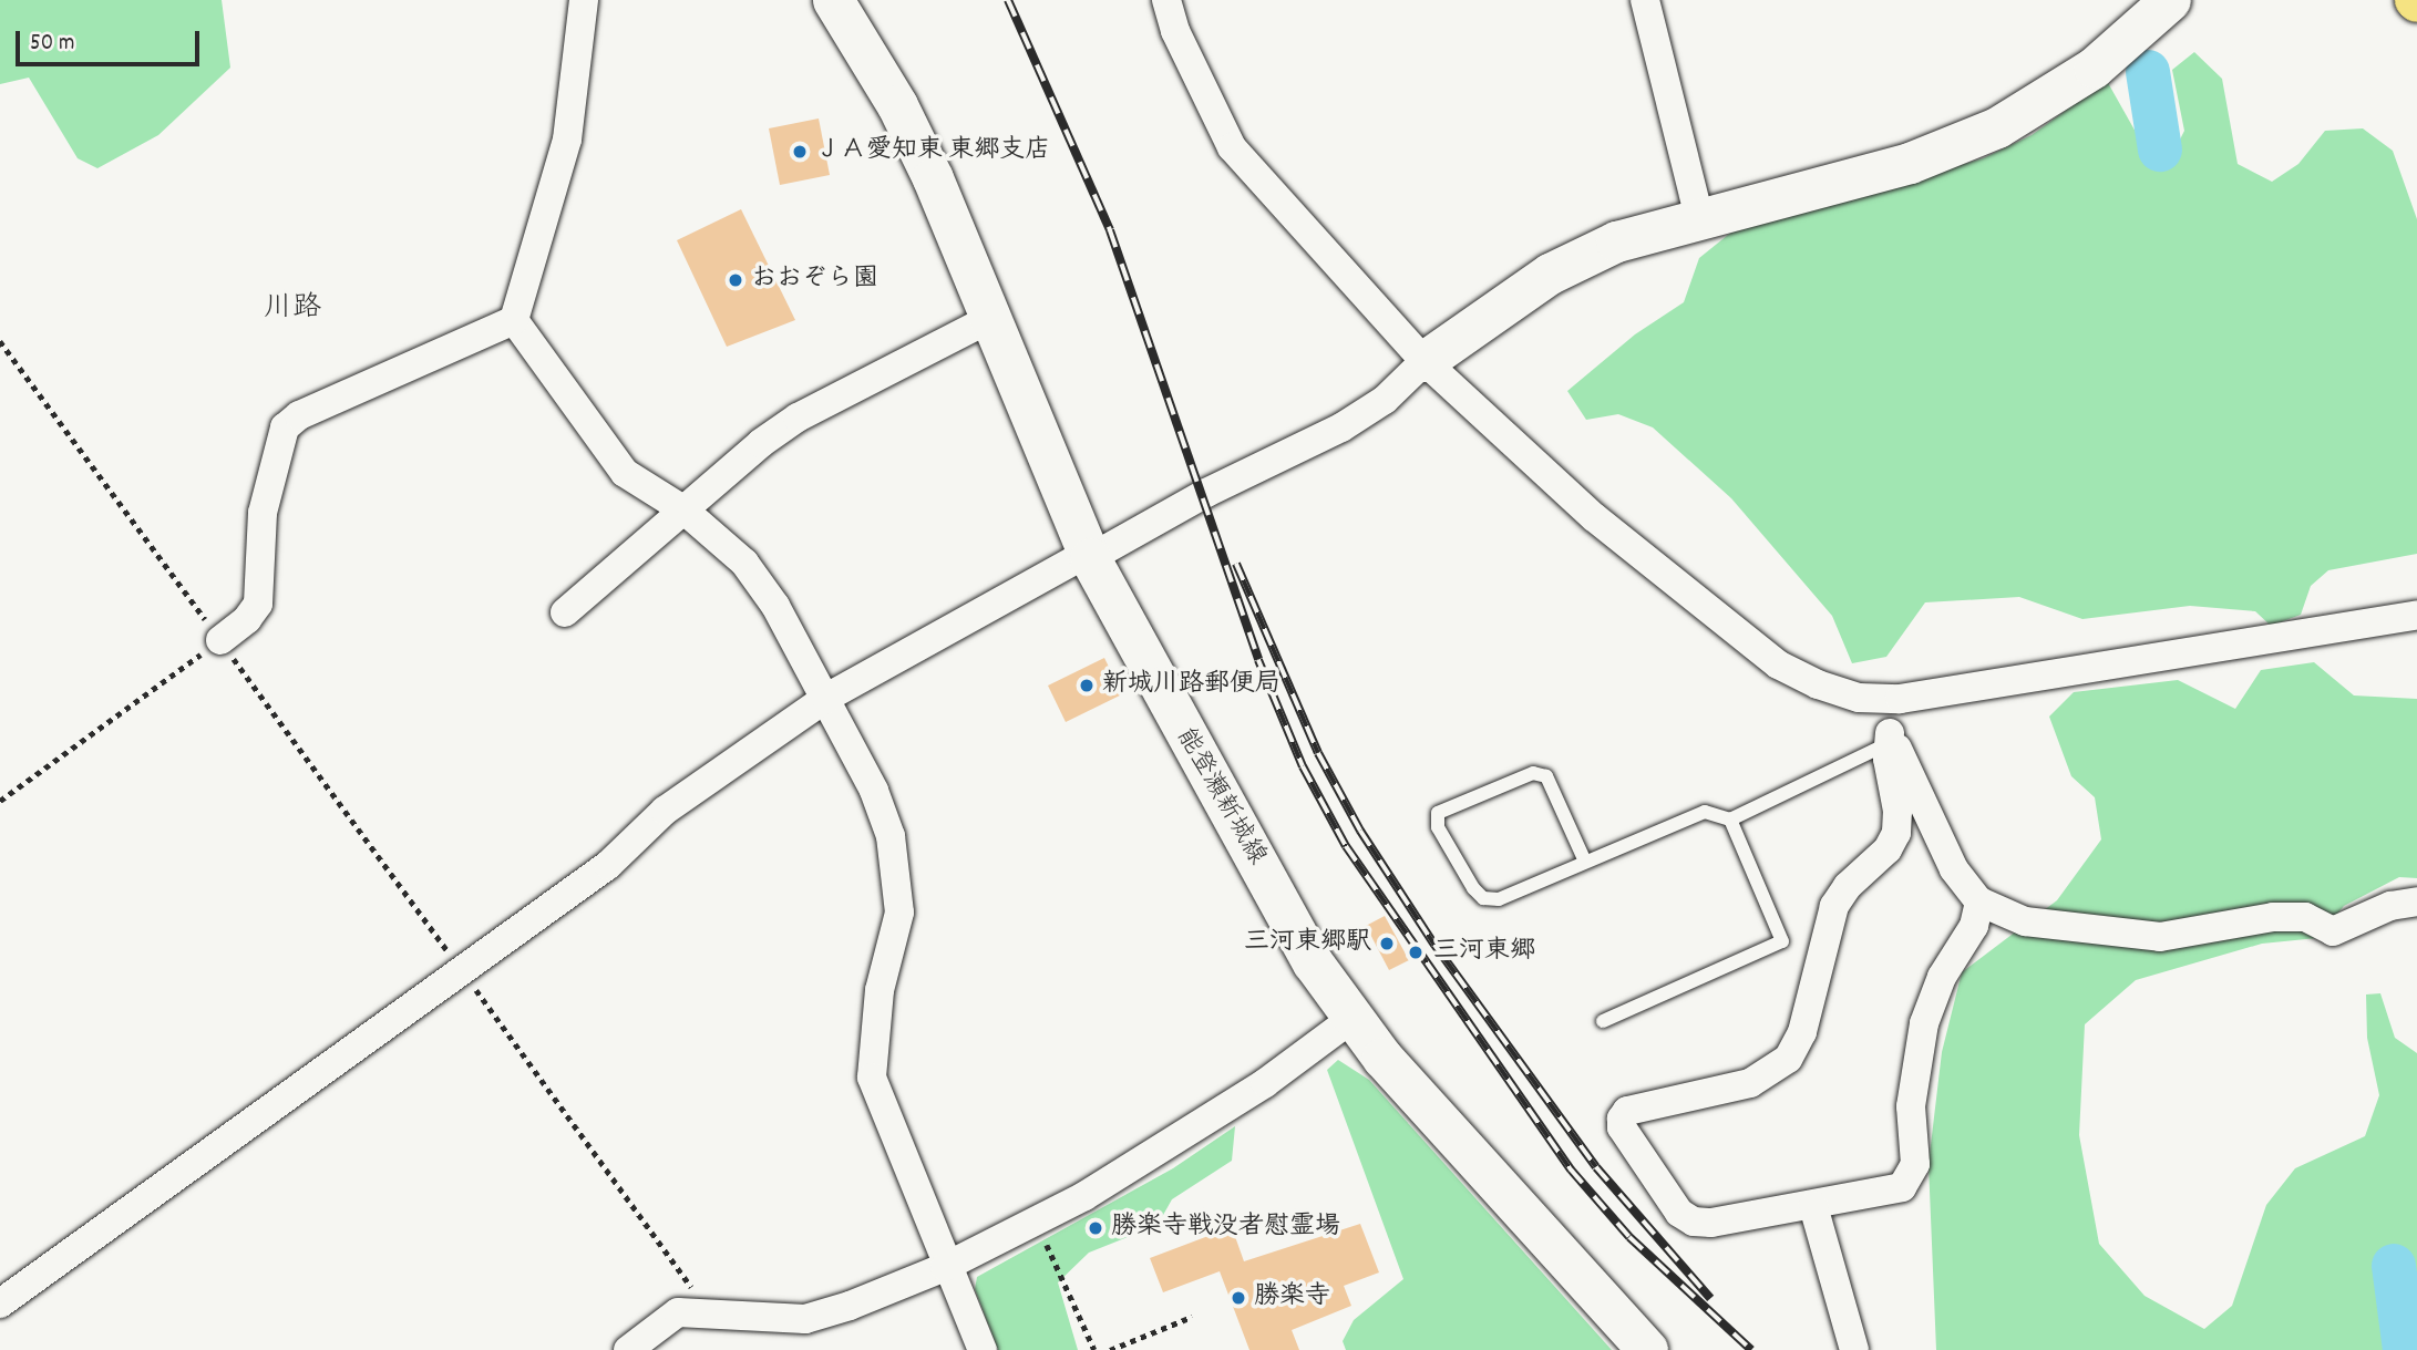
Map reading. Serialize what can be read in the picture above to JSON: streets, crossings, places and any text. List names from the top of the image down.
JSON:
{
  "streets": {
    "main road": ["能登瀬新城線"]
  },
  "districts": ["川路"],
  "places": [
    "ＪＡ愛知東 東郷支店",
    "おおぞら園",
    "新城川路郵便局",
    "三河東郷駅",
    "三河東郷",
    "勝楽寺戦没者慰霊場",
    "勝楽寺"
  ],
  "scale_bar": "50 m"
}
